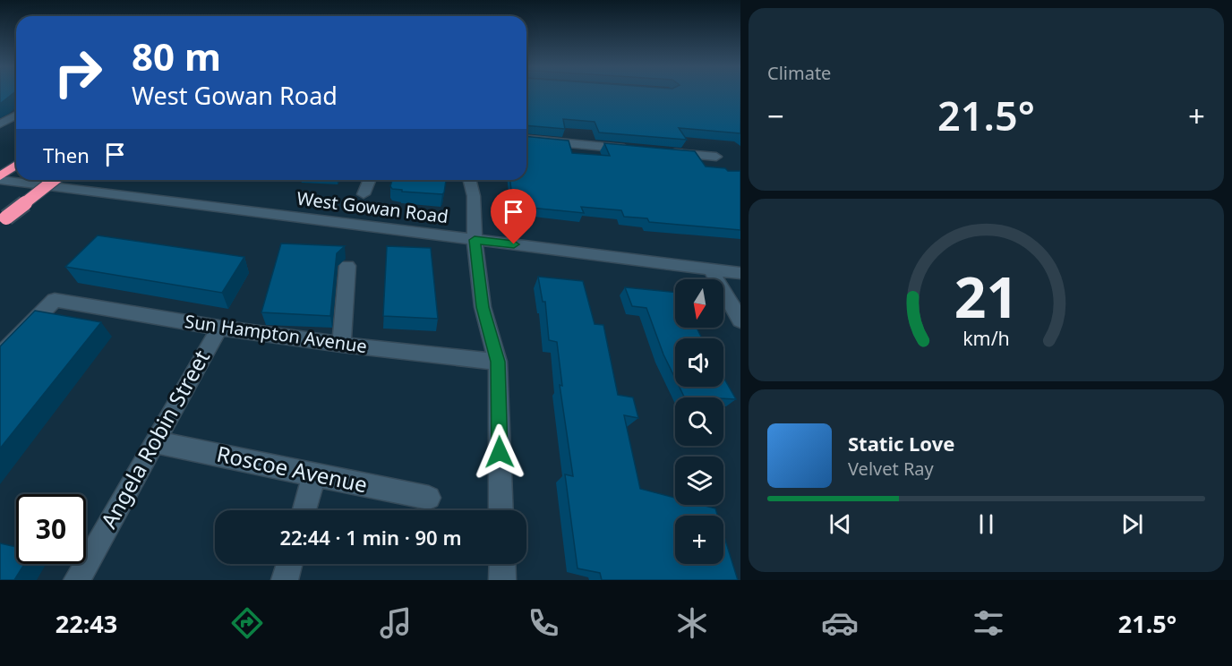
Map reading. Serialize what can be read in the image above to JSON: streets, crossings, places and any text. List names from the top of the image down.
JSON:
{
  "streets": {
    "street": [
      "West Gowan Road",
      "Sun Hampton Avenue",
      "Angela Robin Street",
      "Roscoe Avenue"
    ]
  },
  "crossings": [
    ["Sun Hampton Avenue", "Angela Robin Street"],
    ["Angela Robin Street", "Roscoe Avenue"]
  ],
  "north": "bottom",
  "page": {
    "tile": "Climate",
    "turn": ["80 m", "West Gowan Road"],
    "heat": ["−", "21.5°", "+"],
    "then": "Then",
    "map_buttons": "+",
    "song": ["Static Love", "Velvet Ray"],
    "limit": "30",
    "trip": "22:44 · 1 min · 90 m",
    "tabs": ["22:43", "21.5°"],
    "gauge": ["21", "km/h"]
  }
}
